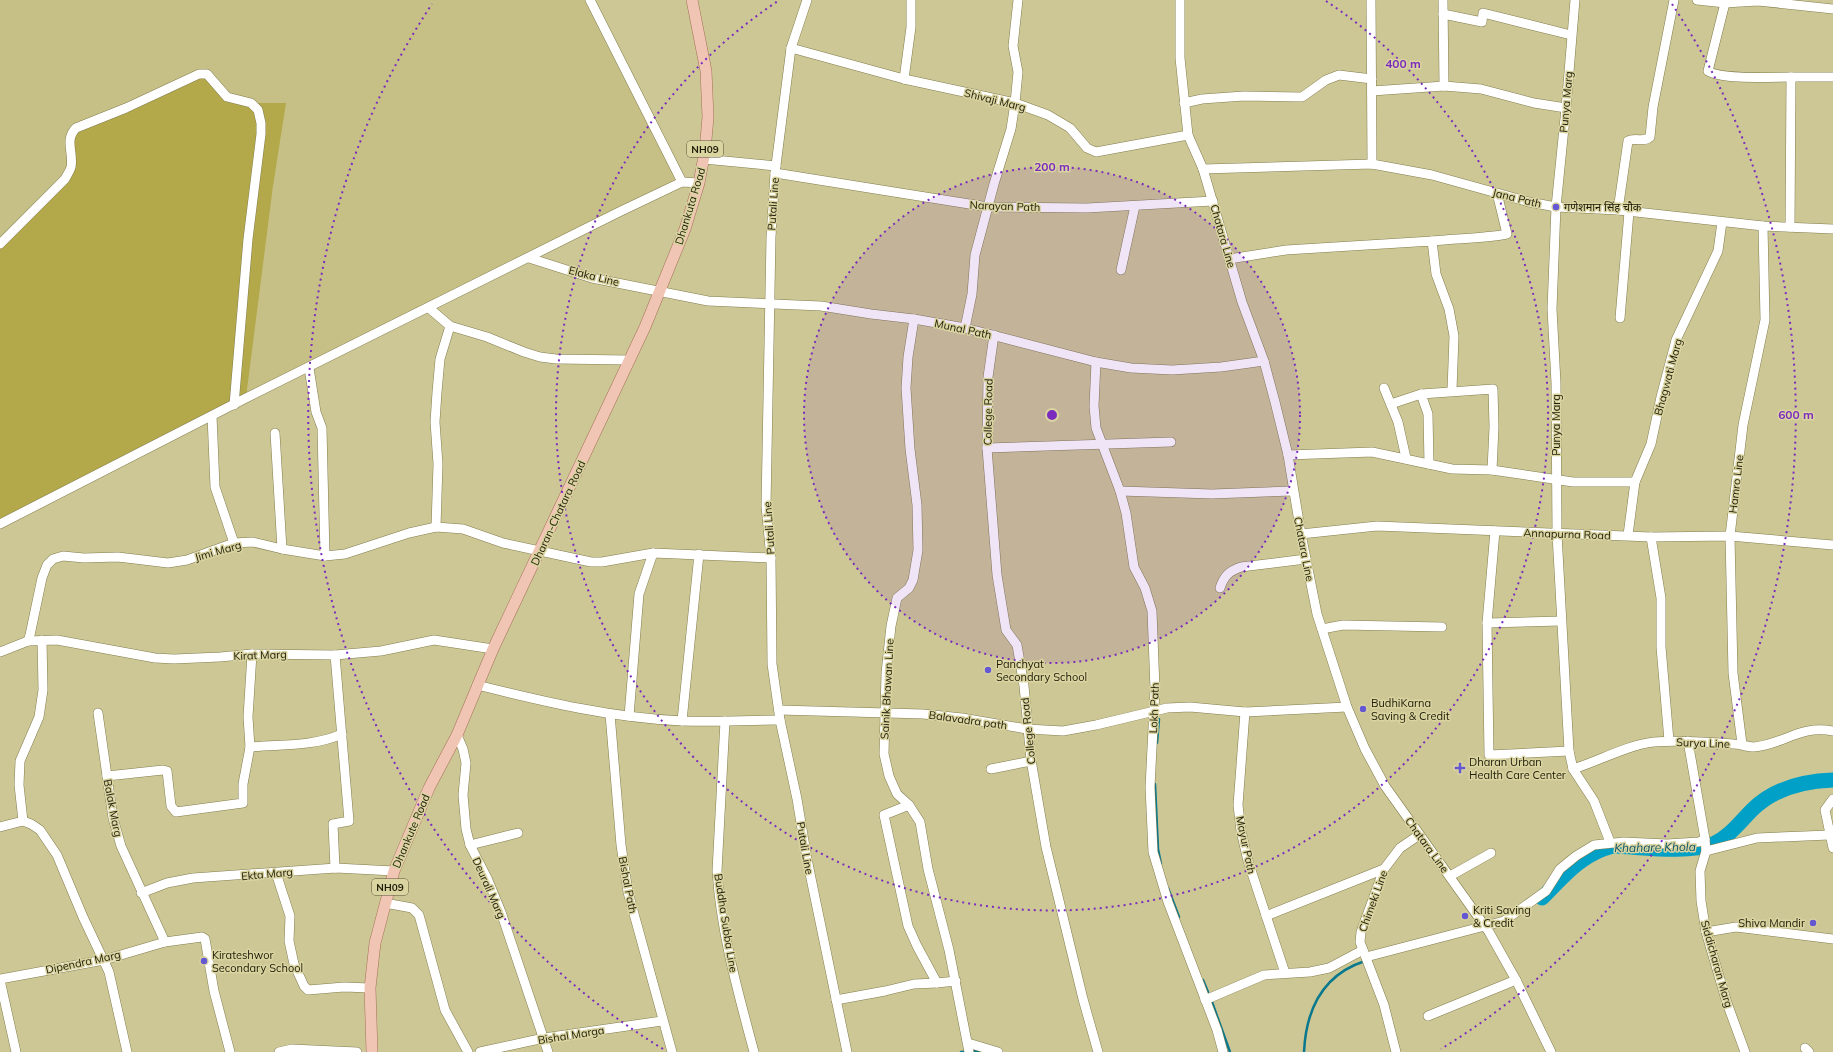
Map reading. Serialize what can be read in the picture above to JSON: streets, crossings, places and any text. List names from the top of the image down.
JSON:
{
  "streets": {
    "main road": [
      "NH09",
      "Dhankuta Road",
      "Dharan-Chatara Road",
      "Dhankute Road"
    ],
    "street": [
      "Shivaji Marg",
      "Punya Marg",
      "Jana Path",
      "Putali Line",
      "Narayan Path",
      "Chatara Line",
      "Elaka Line",
      "Munal Path",
      "Bhagwati Marg",
      "College Road",
      "Hamro Line",
      "Annapurna Road",
      "Jimi Marg",
      "Kirat Marg",
      "Sainik Bhawan Line",
      "Lokh Path",
      "Balavadra path",
      "Surya Line",
      "Balak Marg",
      "Mayur Path",
      "Ekta Marg",
      "Bishal Path",
      "Deurali Marg",
      "Chimeki Line",
      "Buddha Subba Line",
      "Dipendra Marg",
      "Siddicharan Marg",
      "Bishal Marga"
    ]
  },
  "crossings": [
    ["Shivaji Marg", "Putali Line"],
    ["Shivaji Marg", "Chatara Line"],
    ["Punya Marg", "Jana Path"],
    ["Punya Marg", "Annapurna Road"],
    ["Punya Marg", "Surya Line"],
    ["Jana Path", "Chatara Line"],
    ["Jana Path", "Bhagwati Marg"],
    ["Jana Path", "Hamro Line"],
    ["Putali Line", "Narayan Path"],
    ["Putali Line", "Munal Path"],
    ["Putali Line", "Jimi Marg"],
    ["Putali Line", "Balavadra path"],
    ["Dhankuta Road", "Narayan Path"],
    ["Dhankuta Road", "Elaka Line"],
    ["Dhankuta Road", "Munal Path"],
    ["Dhankuta Road", "Dharan-Chatara Road"],
    ["Narayan Path", "Chatara Line"],
    ["Chatara Line", "Munal Path"],
    ["Chatara Line", "Annapurna Road"],
    ["Chatara Line", "Balavadra path"],
    ["Chatara Line", "Chimeki Line"],
    ["Elaka Line", "Munal Path"],
    ["Elaka Line", "Dharan-Chatara Road"],
    ["Munal Path", "College Road"],
    ["Munal Path", "Dharan-Chatara Road"],
    ["Munal Path", "Sainik Bhawan Line"],
    ["Munal Path", "Lokh Path"],
    ["Bhagwati Marg", "Annapurna Road"],
    ["College Road", "Balavadra path"],
    ["Hamro Line", "Annapurna Road"],
    ["Hamro Line", "Surya Line"],
    ["Dharan-Chatara Road", "Jimi Marg"],
    ["Dharan-Chatara Road", "Kirat Marg"],
    ["Dharan-Chatara Road", "Balavadra path"],
    ["Dharan-Chatara Road", "Dhankute Road"],
    ["Dharan-Chatara Road", "Deurali Marg"],
    ["Jimi Marg", "Kirat Marg"],
    ["Sainik Bhawan Line", "Balavadra path"],
    ["Lokh Path", "Balavadra path"],
    ["Balavadra path", "Mayur Path"],
    ["Balavadra path", "Bishal Path"],
    ["Balavadra path", "Buddha Subba Line"],
    ["Balak Marg", "Ekta Marg"],
    ["Balak Marg", "Dipendra Marg"],
    ["Dhankute Road", "Ekta Marg"],
    ["Dhankute Road", "Deurali Marg"],
    ["Bishal Path", "Bishal Marga"],
    ["Deurali Marg", "Bishal Marga"]
  ],
  "water": ["Khahare Khola"],
  "places": {
    "other": [
      "गणेशमान सिंह चौक",
      "Panchyat Secondary School",
      "BudhiKarna Saving & Credit",
      "Kriti Saving & Credit",
      "Shiva Mandir",
      "Kirateshwor Secondary School"
    ],
    "health": ["Dharan Urban Health Care Center"]
  },
  "rings": ["400 m", "200 m", "600 m"]
}
